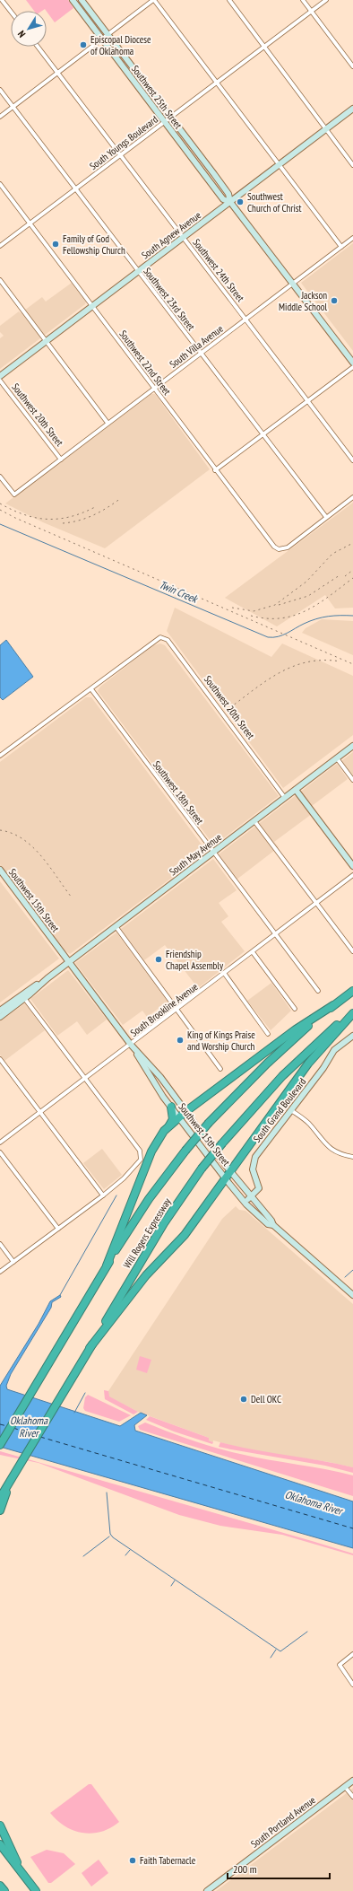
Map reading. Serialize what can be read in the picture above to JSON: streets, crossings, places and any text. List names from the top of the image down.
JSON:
{
  "streets": {
    "highway": ["Will Rogers Expressway"],
    "main road": [
      "Southwest 25th Street",
      "South Agnew Avenue",
      "South May Avenue",
      "Southwest 15th Street",
      "South Grand Boulevard",
      "South Portland Avenue"
    ],
    "street": [
      "South Youngs Boulevard",
      "Southwest 24th Street",
      "Southwest 23rd Street",
      "South Villa Avenue",
      "Southwest 22nd Street",
      "Southwest 20th Street",
      "Southwest 18th Street",
      "South Brookline Avenue"
    ]
  },
  "crossings": [
    ["Southwest 25th Street", "South Youngs Boulevard"],
    ["Southwest 25th Street", "South Agnew Avenue"],
    ["Southwest 25th Street", "South Villa Avenue"],
    ["South Youngs Boulevard", "Southwest 24th Street"],
    ["South Youngs Boulevard", "Southwest 23rd Street"],
    ["South Youngs Boulevard", "Southwest 22nd Street"],
    ["South Agnew Avenue", "Southwest 24th Street"],
    ["South Agnew Avenue", "Southwest 23rd Street"],
    ["South Agnew Avenue", "Southwest 22nd Street"],
    ["Southwest 24th Street", "South Villa Avenue"],
    ["Southwest 23rd Street", "South Villa Avenue"],
    ["Southwest 23rd Street", "Southwest 22nd Street"],
    ["South Villa Avenue", "Southwest 22nd Street"],
    ["South Villa Avenue", "Southwest 20th Street"],
    ["Southwest 20th Street", "Southwest 18th Street"],
    ["Southwest 20th Street", "South May Avenue"],
    ["Southwest 18th Street", "South May Avenue"],
    ["Southwest 18th Street", "South Brookline Avenue"],
    ["South May Avenue", "Southwest 15th Street"],
    ["Southwest 15th Street", "South Brookline Avenue"],
    ["Southwest 15th Street", "South Grand Boulevard"]
  ],
  "water": ["Twin Creek", "Oklahoma River"],
  "places": [
    "Episcopal Diocese of Oklahoma",
    "Southwest Church of Christ",
    "Family of God Fellowship Church",
    "Jackson Middle School",
    "Friendship Chapel Assembly",
    "King of Kings Praise and Worship Church",
    "Dell OKC",
    "Faith Tabernacle"
  ],
  "scale_bar": "200 m",
  "north": "bottom left"
}
